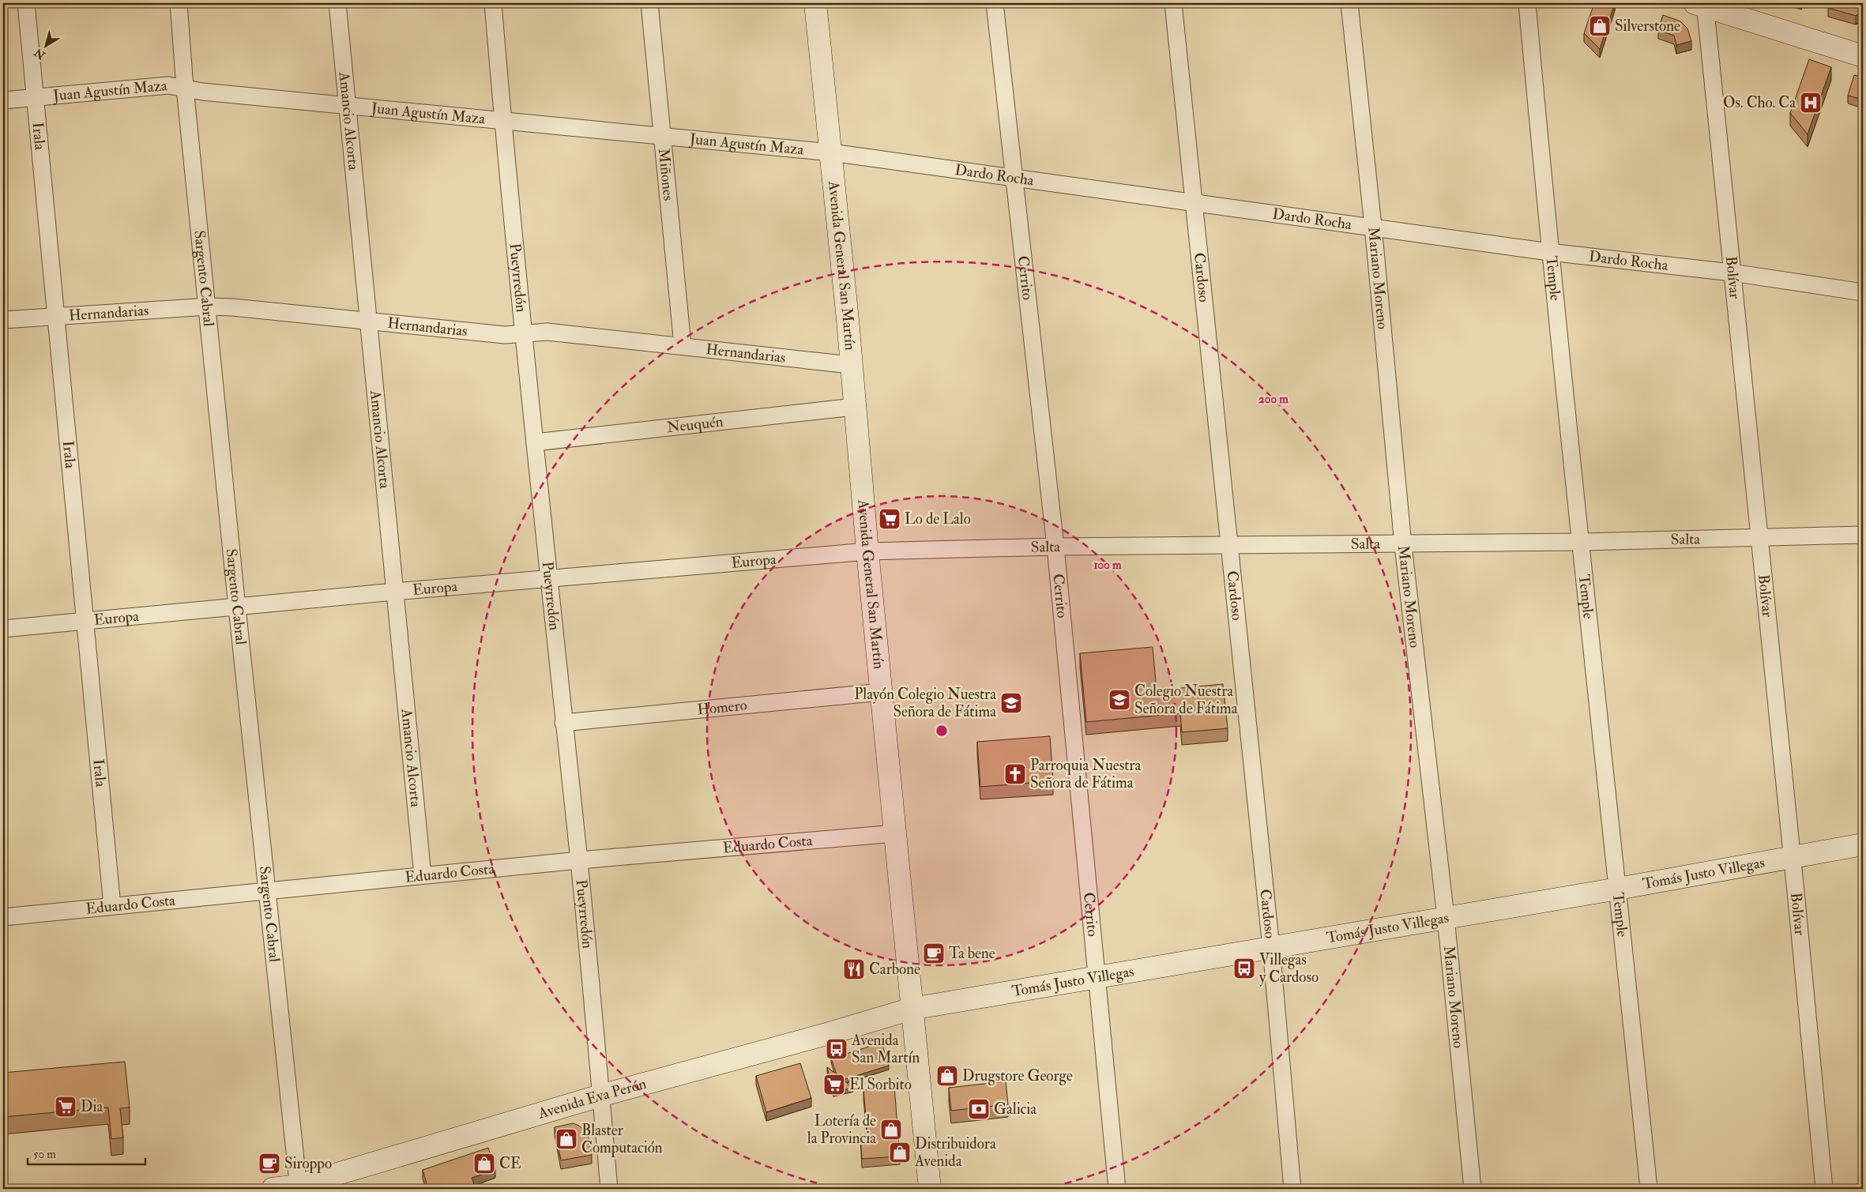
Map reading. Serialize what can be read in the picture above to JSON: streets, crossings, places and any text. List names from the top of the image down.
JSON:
{
  "streets": {
    "main road": ["Avenida General San Martín", "Tomás Justo Villegas", "Avenida Eva Perón"],
    "street": [
      "Juan Agustín Maza",
      "Amancio Alcorta",
      "Irala",
      "Miñones",
      "Dardo Rocha",
      "Cerrito",
      "Cardoso",
      "Sargento Cabral",
      "Pueyrredón",
      "Mariano Moreno",
      "Temple",
      "Bolívar",
      "Hernandarias",
      "Neuquén",
      "Salta",
      "Europa",
      "Homero",
      "Eduardo Costa"
    ]
  },
  "crossings": [
    ["Juan Agustín Maza", "Amancio Alcorta"],
    ["Juan Agustín Maza", "Irala"],
    ["Juan Agustín Maza", "Miñones"],
    ["Juan Agustín Maza", "Dardo Rocha"],
    ["Juan Agustín Maza", "Avenida General San Martín"],
    ["Juan Agustín Maza", "Sargento Cabral"],
    ["Juan Agustín Maza", "Pueyrredón"],
    ["Amancio Alcorta", "Hernandarias"],
    ["Amancio Alcorta", "Europa"],
    ["Amancio Alcorta", "Eduardo Costa"],
    ["Irala", "Hernandarias"],
    ["Irala", "Europa"],
    ["Irala", "Eduardo Costa"],
    ["Miñones", "Hernandarias"],
    ["Dardo Rocha", "Avenida General San Martín"],
    ["Dardo Rocha", "Cerrito"],
    ["Dardo Rocha", "Cardoso"],
    ["Dardo Rocha", "Mariano Moreno"],
    ["Dardo Rocha", "Temple"],
    ["Dardo Rocha", "Bolívar"],
    ["Avenida General San Martín", "Hernandarias"],
    ["Avenida General San Martín", "Neuquén"],
    ["Avenida General San Martín", "Salta"],
    ["Avenida General San Martín", "Europa"],
    ["Avenida General San Martín", "Homero"],
    ["Avenida General San Martín", "Eduardo Costa"],
    ["Avenida General San Martín", "Tomás Justo Villegas"],
    ["Avenida General San Martín", "Avenida Eva Perón"],
    ["Cerrito", "Salta"],
    ["Cerrito", "Tomás Justo Villegas"],
    ["Cardoso", "Salta"],
    ["Cardoso", "Tomás Justo Villegas"],
    ["Sargento Cabral", "Hernandarias"],
    ["Sargento Cabral", "Europa"],
    ["Sargento Cabral", "Eduardo Costa"],
    ["Sargento Cabral", "Avenida Eva Perón"],
    ["Pueyrredón", "Hernandarias"],
    ["Pueyrredón", "Neuquén"],
    ["Pueyrredón", "Europa"],
    ["Pueyrredón", "Homero"],
    ["Pueyrredón", "Eduardo Costa"],
    ["Pueyrredón", "Avenida Eva Perón"],
    ["Mariano Moreno", "Salta"],
    ["Mariano Moreno", "Tomás Justo Villegas"],
    ["Temple", "Salta"],
    ["Temple", "Tomás Justo Villegas"],
    ["Bolívar", "Salta"],
    ["Bolívar", "Tomás Justo Villegas"],
    ["Salta", "Europa"],
    ["Tomás Justo Villegas", "Avenida Eva Perón"]
  ],
  "places": {
    "shop": [
      "Silverstone",
      "Drugstore George",
      "Lotería de la Provincia",
      "Blaster Computación",
      "Distribuidora Avenida",
      "CE"
    ],
    "hospital": ["Os. Cho. Ca"],
    "supermarket": ["Lo de Lalo", "El Sorbito", "Dia"],
    "school or university": ["Colegio Nuestra Señora de Fátima", "Playón Colegio Nuestra Señora de Fátima"],
    "church": ["Parroquia Nuestra Señora de Fátima"],
    "cafe": ["Ta bene", "Siroppo"],
    "bus stop": ["Villegas y Cardoso", "Avenida San Martín"],
    "restaurant": ["Carbone"],
    "bank": ["Galicia"]
  },
  "scale_bar": "50 m",
  "north": "bottom left",
  "rings": ["200 m", "100 m"]
}
